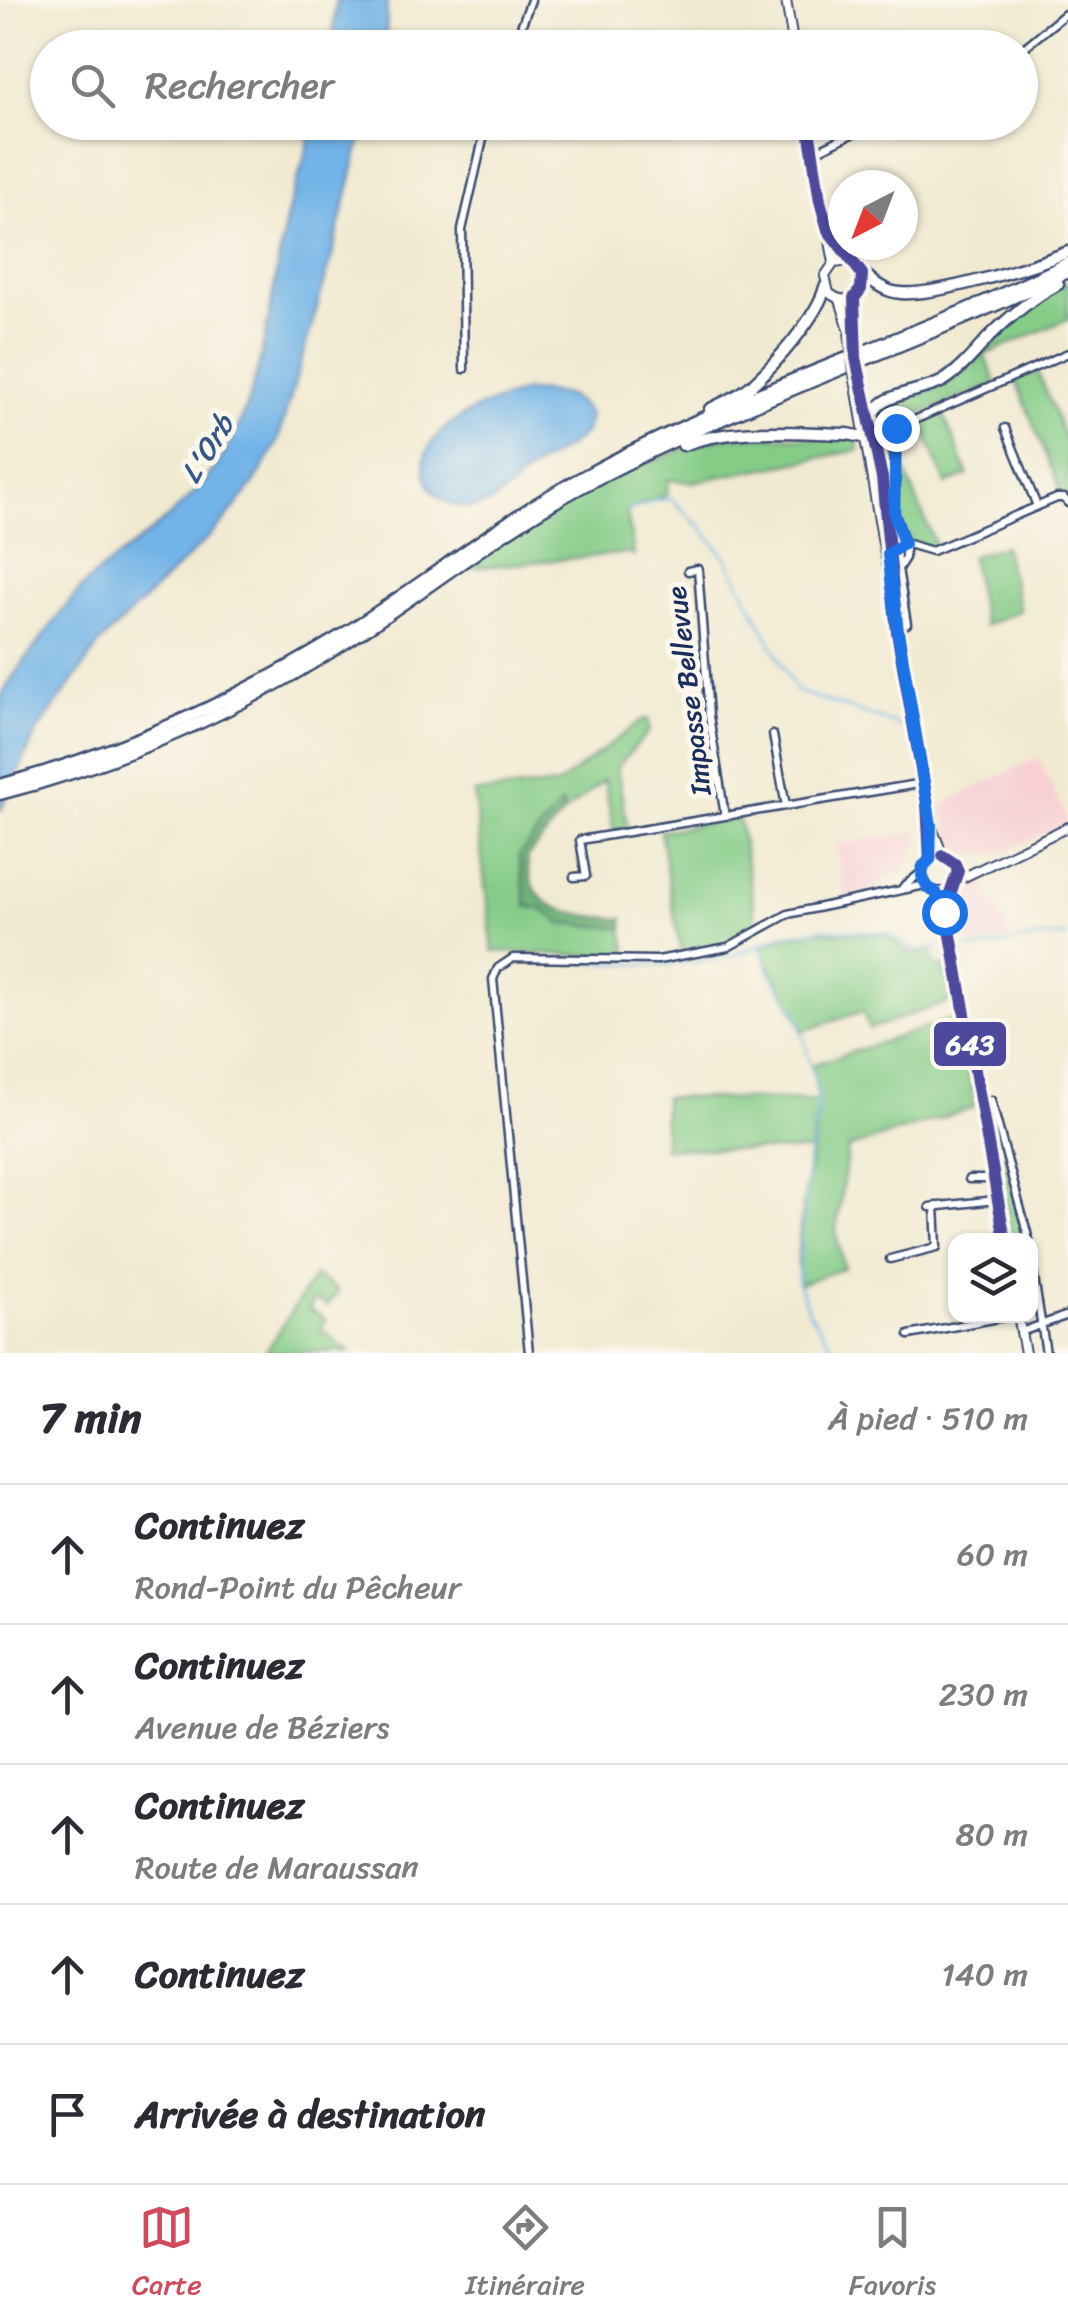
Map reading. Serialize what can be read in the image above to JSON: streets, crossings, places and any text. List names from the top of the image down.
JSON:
{
  "streets": {
    "street": ["Impasse Bellevue"]
  },
  "water": ["L'Orb"],
  "lines": ["transit line 643"],
  "north": "bottom left",
  "page": {
    "search": "Rechercher",
    "heading": ["7 min", "À pied · 510 m"],
    "list": [
      ["Continuez", "Rond-Point du Pêcheur", "60 m"],
      ["Continuez", "Avenue de Béziers", "230 m"],
      ["Continuez", "Route de Maraussan", "80 m"],
      ["Continuez", "140 m"],
      "Arrivée à destination"
    ],
    "nav": ["Carte", "Itinéraire", "Favoris"]
  }
}
